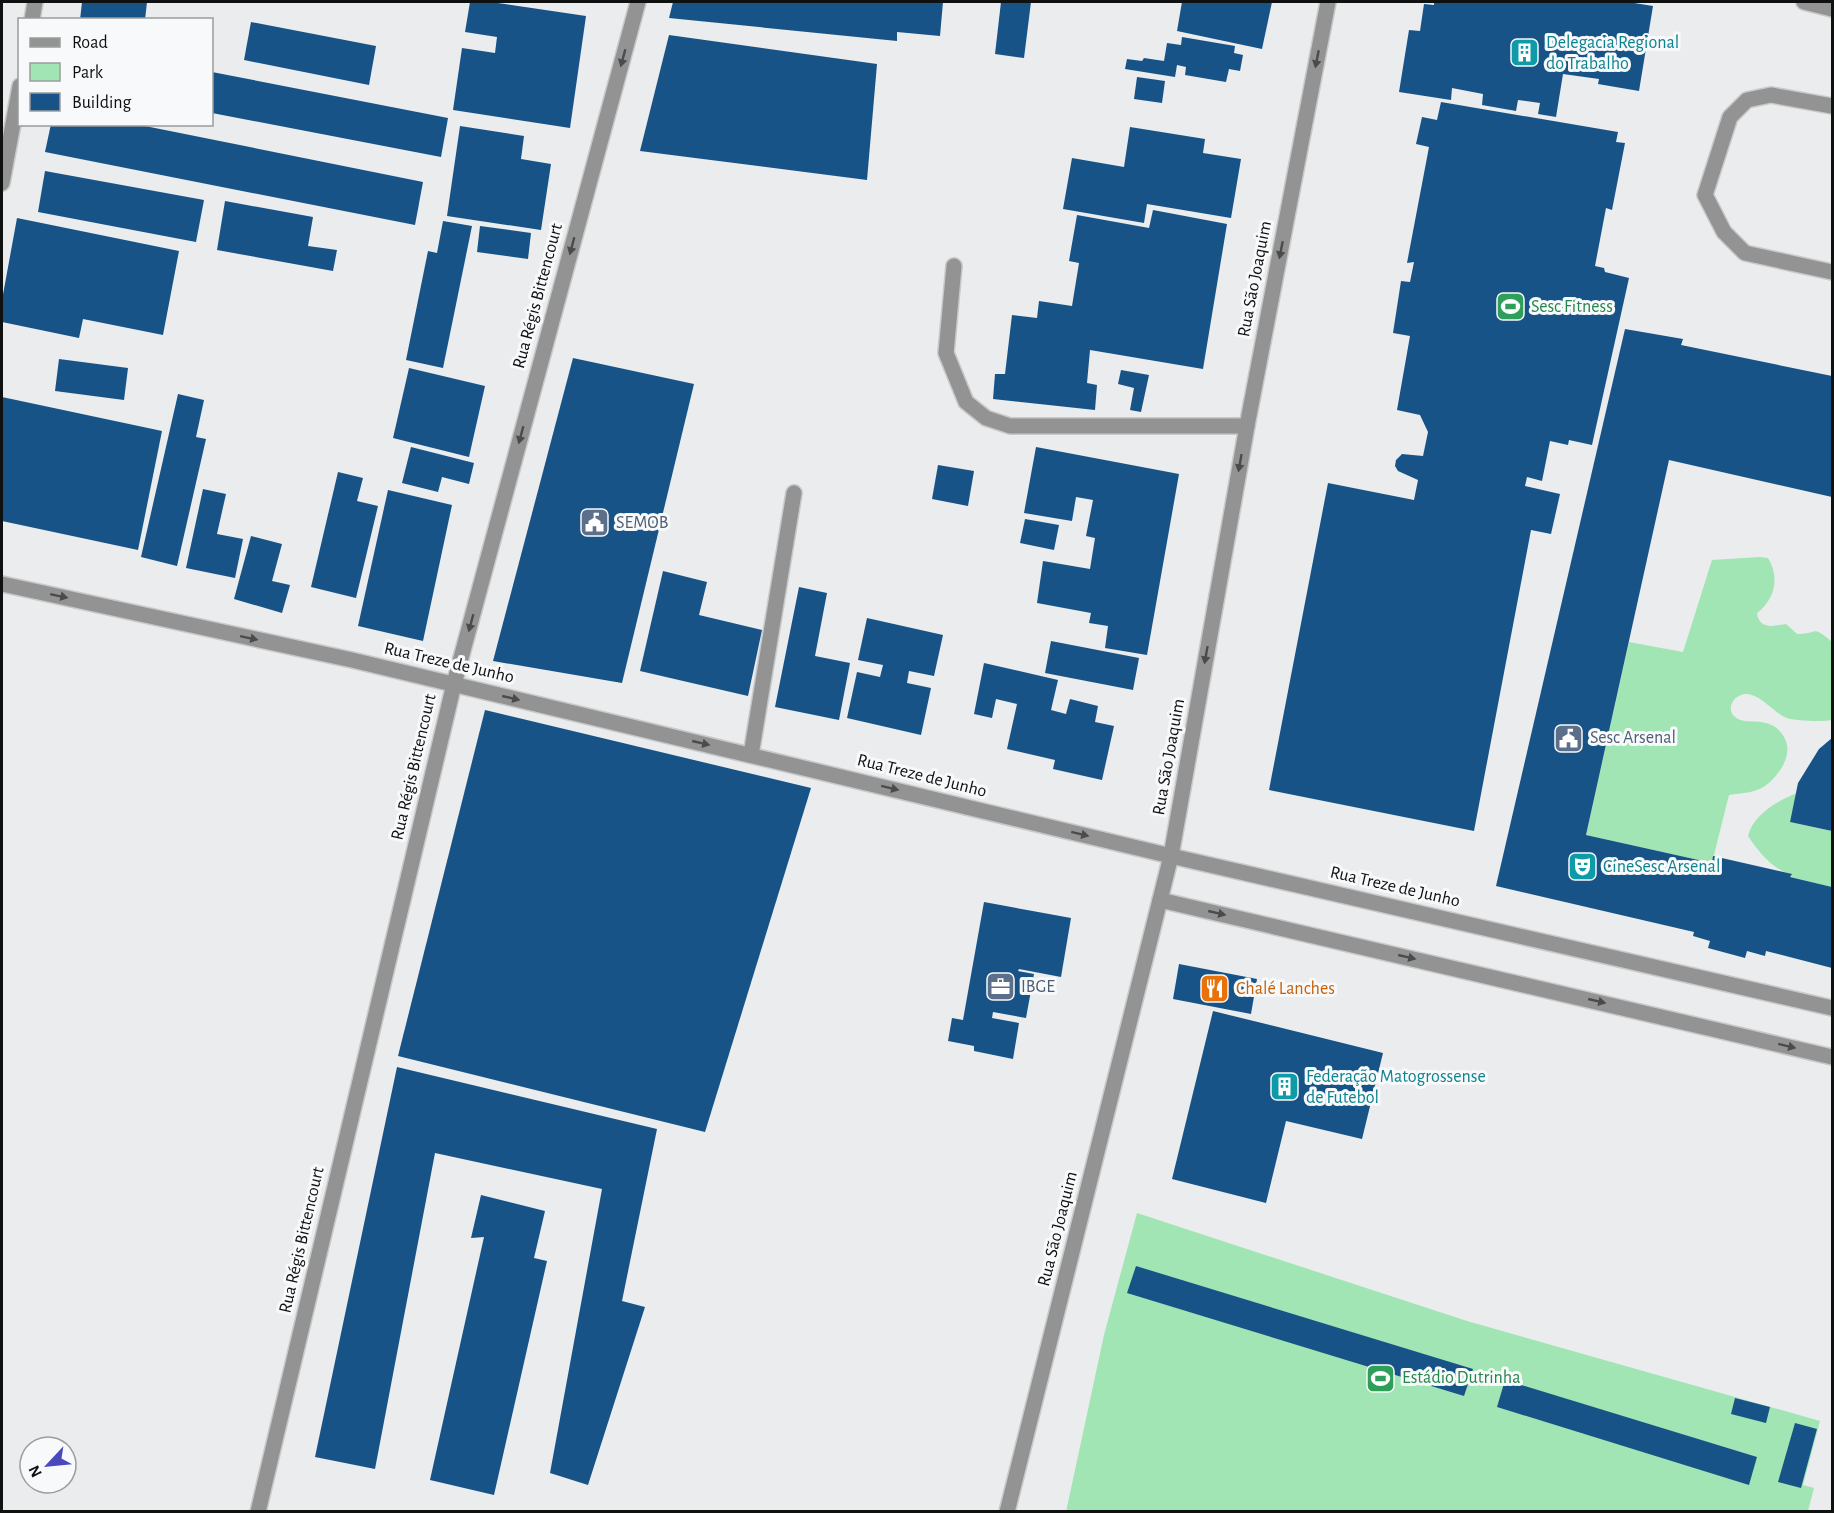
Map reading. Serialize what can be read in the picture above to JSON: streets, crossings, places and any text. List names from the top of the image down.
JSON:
{
  "streets": {
    "street": ["Rua São Joaquim", "Rua Régis Bittencourt", "Rua Treze de Junho"]
  },
  "crossings": [
    ["Rua São Joaquim", "Rua Treze de Junho"],
    ["Rua Régis Bittencourt", "Rua Treze de Junho"]
  ],
  "one_way": ["Rua São Joaquim", "Rua Régis Bittencourt", "Rua Treze de Junho"],
  "places": {
    "building": ["Delegacia Regional do Trabalho", "Federação Matogrossense de Futebol"],
    "sports": ["Sesc Fitness", "Estádio Dutrinha"],
    "public building": ["SEMOB", "Sesc Arsenal"],
    "theatre": ["CineSesc Arsenal"],
    "office": ["IBGE"],
    "restaurant": ["Chalé Lanches"]
  },
  "legend": ["Road", "Park", "Building"],
  "north": "bottom left"
}
